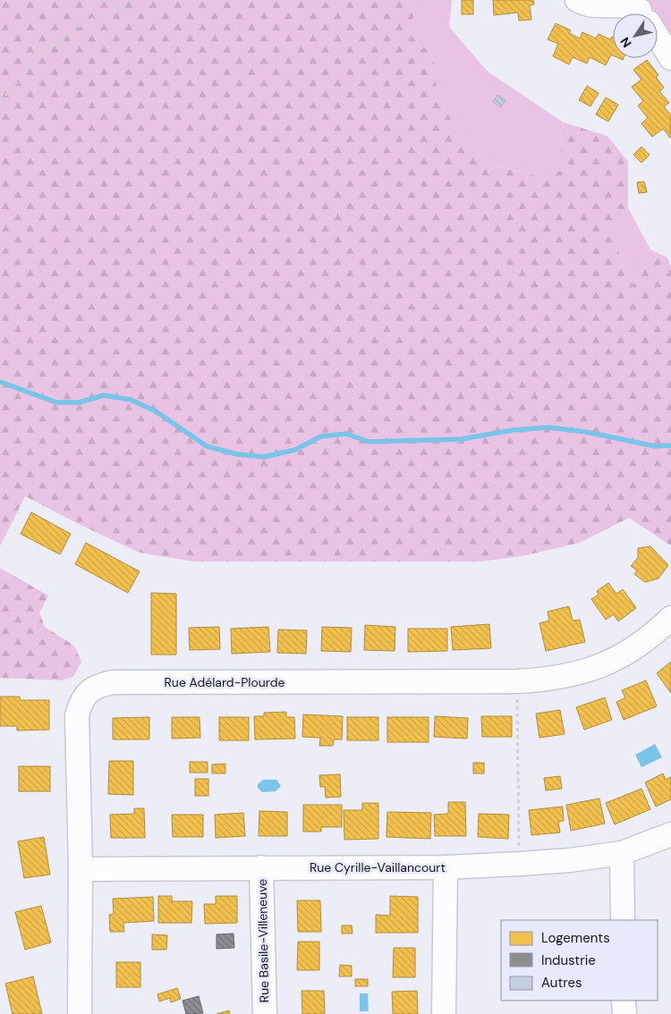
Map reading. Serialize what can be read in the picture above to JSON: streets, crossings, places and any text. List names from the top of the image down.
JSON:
{
  "streets": {
    "street": ["Rue Adélard-Plourde", "Rue Cyrille-Vaillancourt", "Rue Basile-Villeneuve"]
  },
  "crossings": [
    ["Rue Adélard-Plourde", "Rue Cyrille-Vaillancourt"],
    ["Rue Cyrille-Vaillancourt", "Rue Basile-Villeneuve"]
  ],
  "legend": ["Logements", "Industrie", "Autres"],
  "north": "bottom left"
}
